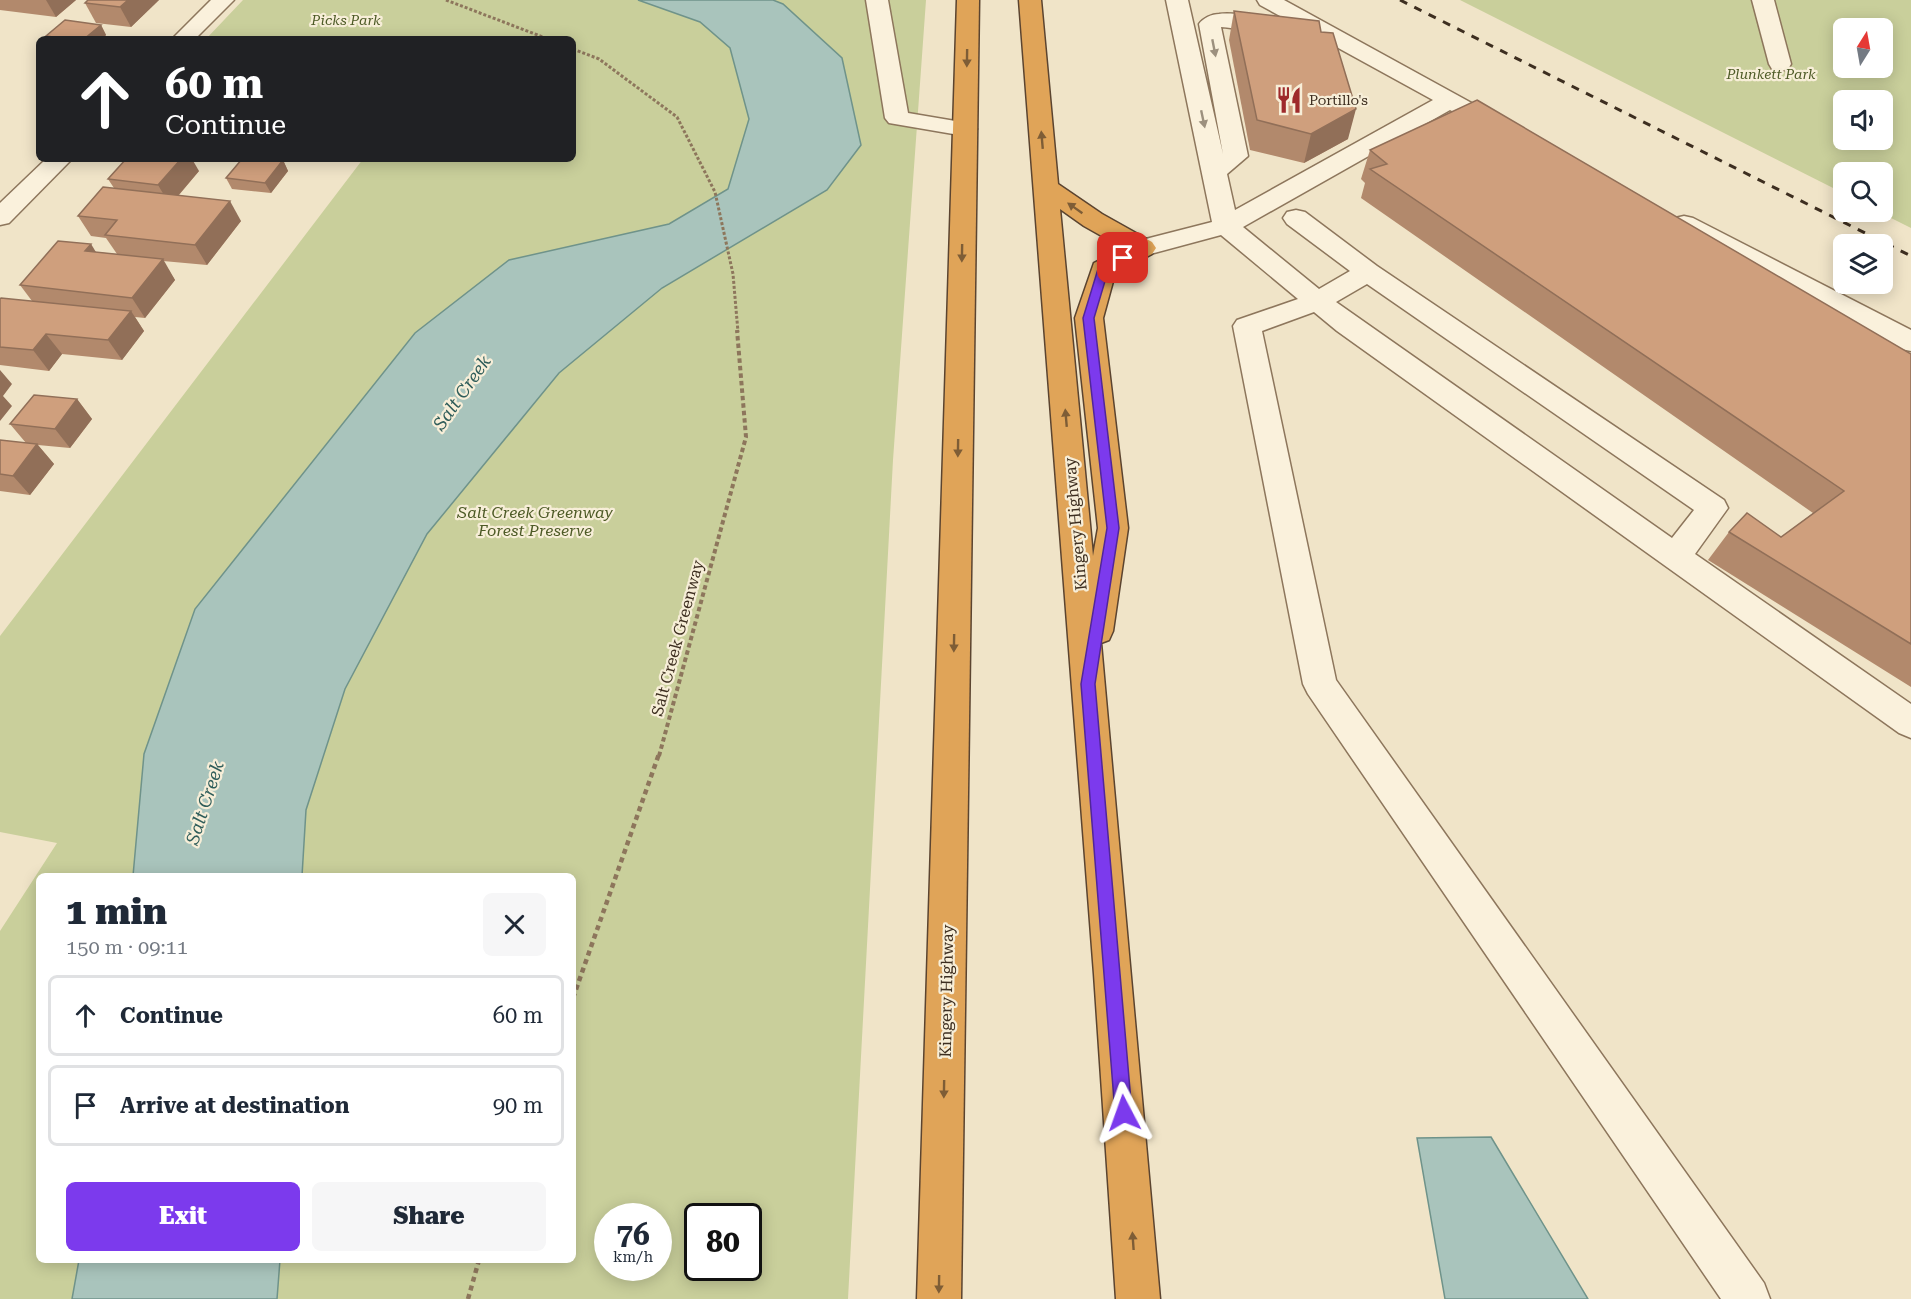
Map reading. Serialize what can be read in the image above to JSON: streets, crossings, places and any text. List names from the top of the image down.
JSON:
{
  "streets": {
    "highway": ["Kingery Highway"],
    "path": ["Salt Creek Greenway"]
  },
  "water": ["Salt Creek"],
  "parks": ["Picks Park", "Plunkett Park", "Salt Creek Greenway Forest Preserve"],
  "places": {
    "restaurant": ["Portillo's"]
  },
  "north": "top",
  "page": {
    "turn": ["60 m", "Continue"],
    "heading": ["1 min", "150 m · 09:11"],
    "list": [
      {
        "name": "Continue",
        "value": "60 m"
      },
      {
        "name": "Arrive at destination",
        "value": "90 m"
      }
    ],
    "buttons": ["Exit", "Share"],
    "speed": "76 km/h",
    "limit": "80"
  }
}
